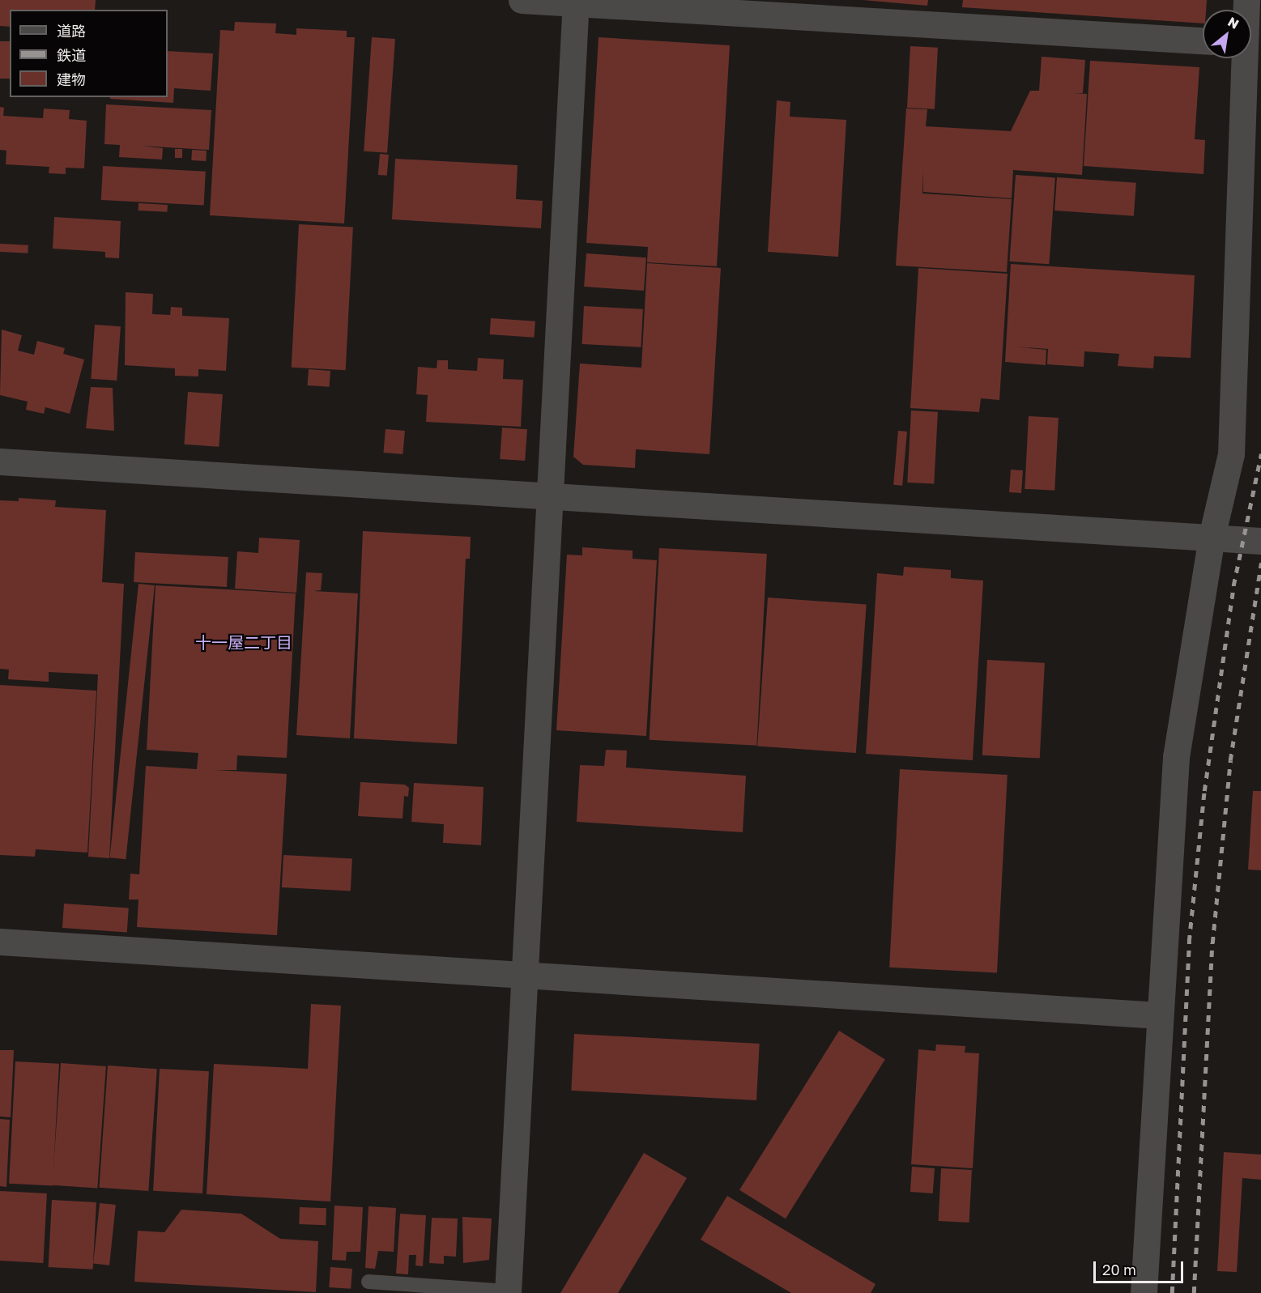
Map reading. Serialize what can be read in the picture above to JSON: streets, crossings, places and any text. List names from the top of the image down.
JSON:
{
  "districts": ["十一屋二丁目"],
  "legend": ["道路", "鉄道", "建物"],
  "scale_bar": "20 m",
  "north": "top right"
}
